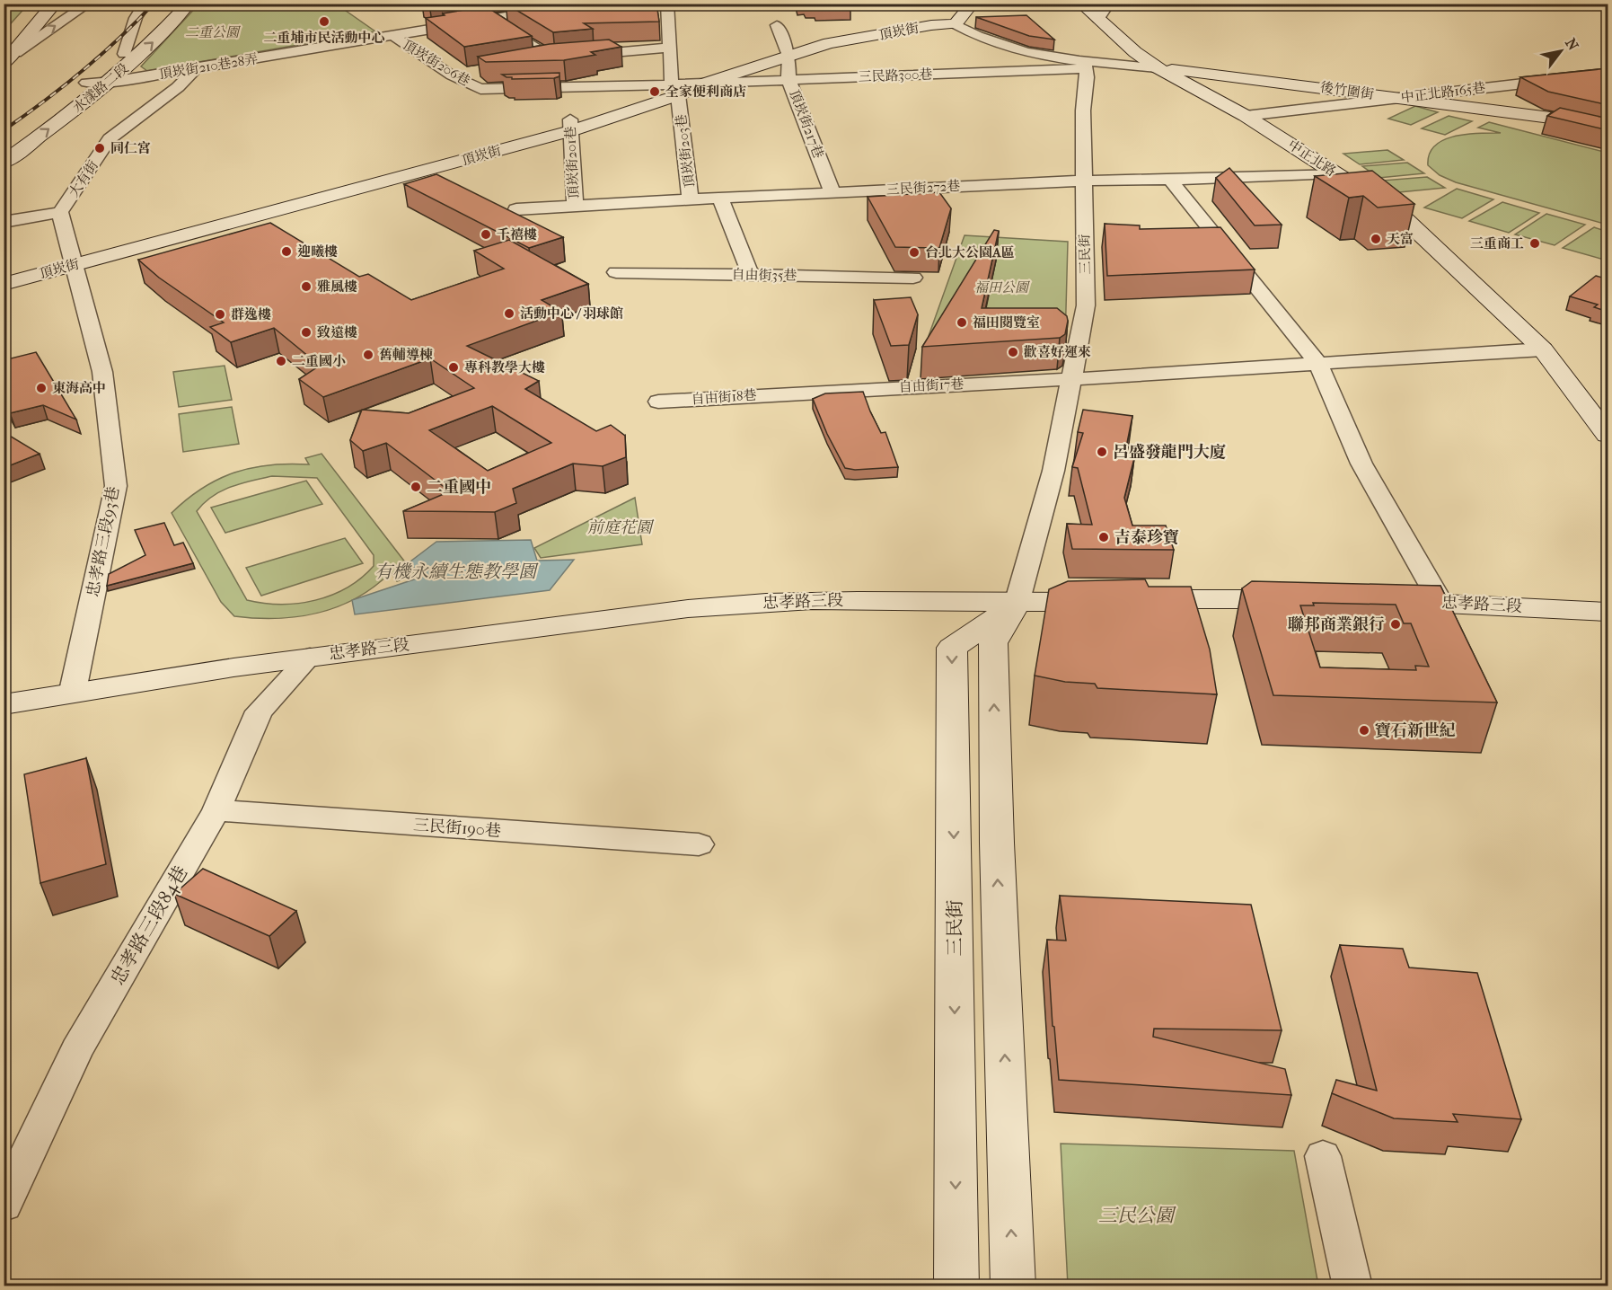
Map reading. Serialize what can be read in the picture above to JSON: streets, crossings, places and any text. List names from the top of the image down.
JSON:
{
  "streets": {
    "street": [
      "頂崁街",
      "頂崁街206巷",
      "頂崁街210巷28弄",
      "三民路300巷",
      "水漾路二段",
      "後竹圍街",
      "中正北路165巷",
      "頂崁街217巷",
      "頂崁街203巷",
      "中正北路",
      "頂崁街201巷",
      "大有街",
      "三民街272巷",
      "三民街",
      "自由街35巷",
      "自由街17巷",
      "自由街18巷",
      "忠孝路三段93巷",
      "忠孝路三段",
      "三民街190巷",
      "忠孝路三段84巷"
    ]
  },
  "crossings": [
    ["頂崁街", "頂崁街206巷"],
    ["頂崁街", "三民路300巷"],
    ["頂崁街", "頂崁街217巷"],
    ["頂崁街", "頂崁街203巷"],
    ["頂崁街", "頂崁街201巷"],
    ["頂崁街", "大有街"],
    ["頂崁街", "忠孝路三段93巷"],
    ["頂崁街206巷", "頂崁街210巷28弄"],
    ["頂崁街206巷", "頂崁街203巷"],
    ["頂崁街210巷28弄", "水漾路二段"],
    ["頂崁街210巷28弄", "大有街"],
    ["三民路300巷", "後竹圍街"],
    ["三民路300巷", "頂崁街217巷"],
    ["三民路300巷", "三民街"],
    ["後竹圍街", "中正北路165巷"],
    ["後竹圍街", "中正北路"],
    ["後竹圍街", "三民街"],
    ["中正北路165巷", "中正北路"],
    ["頂崁街217巷", "三民街272巷"],
    ["頂崁街203巷", "三民街272巷"],
    ["中正北路", "三民街272巷"],
    ["中正北路", "自由街17巷"],
    ["大有街", "忠孝路三段93巷"],
    ["三民街272巷", "三民街"],
    ["三民街", "自由街17巷"],
    ["三民街", "忠孝路三段"],
    ["自由街17巷", "自由街18巷"],
    ["忠孝路三段93巷", "忠孝路三段"],
    ["忠孝路三段", "忠孝路三段84巷"],
    ["三民街190巷", "忠孝路三段84巷"]
  ],
  "water": ["有機永續生態教學園"],
  "parks": [
    "二重公園",
    "福田公園",
    "前庭花園",
    "三民公園"
  ],
  "places": [
    "二重埔市民活動中心",
    "全家便利商店",
    "同仁宮",
    "千禧樓",
    "天富",
    "三重商工",
    "迎曦樓",
    "台北大公園A區",
    "雅風樓",
    "活動中心 / 羽球館",
    "群逸樓",
    "福田閱覽室",
    "致遠樓",
    "歡喜好運來",
    "舊輔導棟",
    "二重國小",
    "專科教學大樓",
    "東海高中",
    "呂盛發龍門大廈",
    "二重國中",
    "吉泰珍寶",
    "聯邦商業銀行",
    "寶石新世紀"
  ],
  "north": "top right"
}
